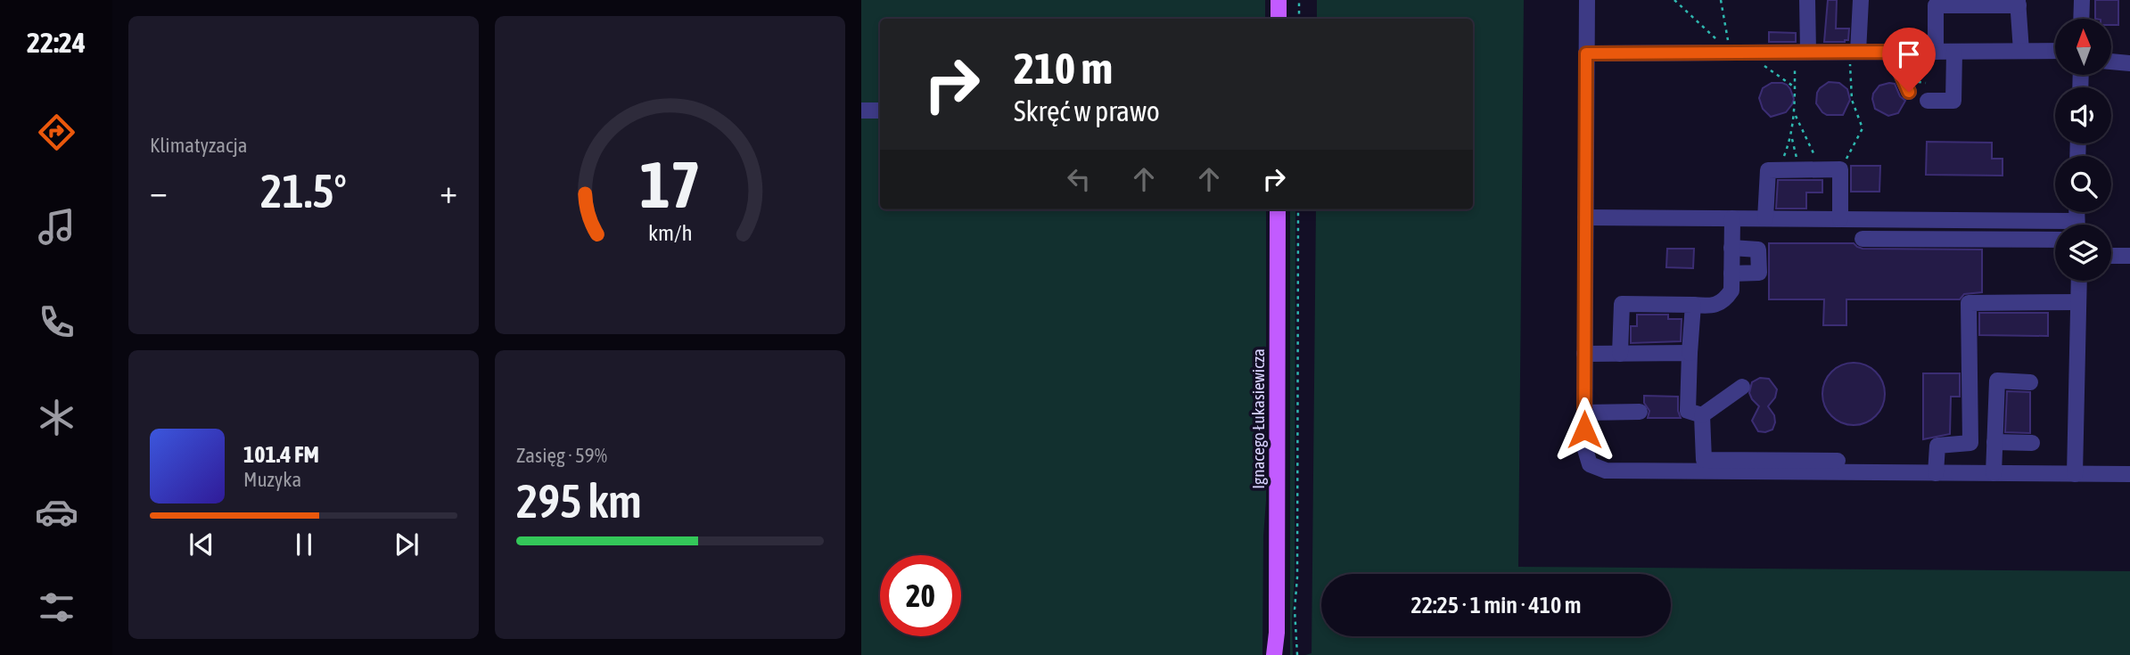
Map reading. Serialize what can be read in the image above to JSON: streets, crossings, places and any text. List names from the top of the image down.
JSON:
{
  "streets": {
    "main road": ["Ignacego Łukasiewicza"]
  },
  "north": "top",
  "page": {
    "tabs": "22:24",
    "tile": [
      "Klimatyzacja",
      ["Zasięg · 59%", "295 km"]
    ],
    "turn": ["210 m", "Skręć w prawo"],
    "heat": ["−", "21.5°", "+"],
    "song": ["101.4 FM", "Muzyka"],
    "limit": "20",
    "trip": "22:25 · 1 min · 410 m",
    "gauge": ["17", "km/h"]
  }
}
